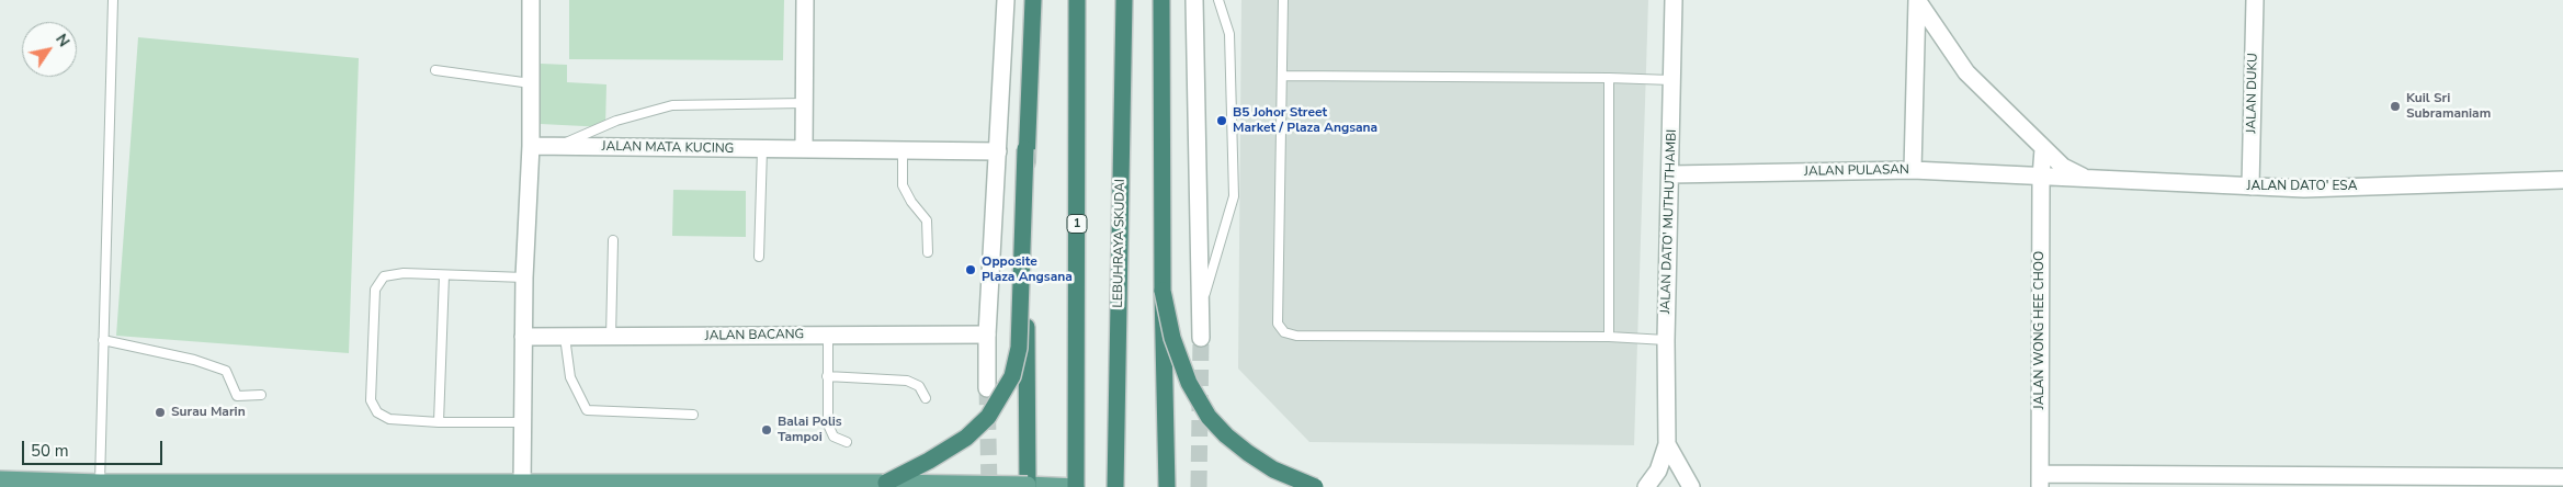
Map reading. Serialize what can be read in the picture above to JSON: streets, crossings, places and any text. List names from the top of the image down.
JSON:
{
  "streets": {
    "highway": ["1", "LEBUHRAYA SKUDAI"],
    "street": [
      "JALAN DUKU",
      "JALAN MATA KUCING",
      "JALAN PULASAN",
      "JALAN DATO' ESA",
      "JALAN DATO' MUTHUTHAMBI",
      "JALAN WONG HEE CHOO",
      "JALAN BACANG"
    ]
  },
  "crossings": [
    ["JALAN DUKU", "JALAN DATO' ESA"],
    ["JALAN PULASAN", "JALAN DATO' ESA"],
    ["JALAN PULASAN", "JALAN DATO' MUTHUTHAMBI"],
    ["JALAN PULASAN", "JALAN WONG HEE CHOO"],
    ["JALAN DATO' ESA", "JALAN WONG HEE CHOO"]
  ],
  "places": [
    "Kuil Sri Subramaniam",
    "B5 Johor Street Market / Plaza Angsana",
    "Opposite Plaza Angsana",
    "Surau Marin",
    "Balai Polis Tampoi"
  ],
  "scale_bar": "50 m",
  "north": "top right"
}
